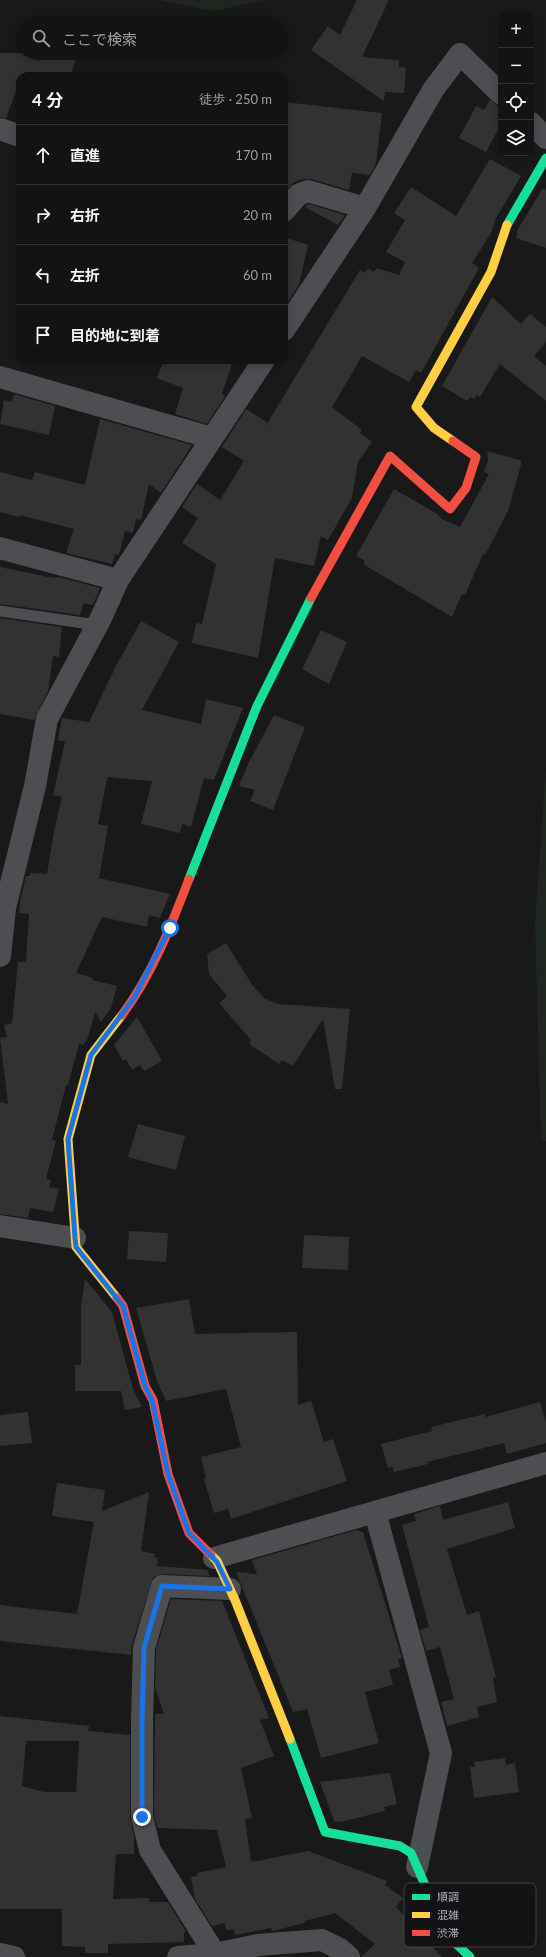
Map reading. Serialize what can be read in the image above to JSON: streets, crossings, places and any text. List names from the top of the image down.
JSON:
{
  "legend": ["順調", "混雑", "渋滞"],
  "page": {
    "map_buttons": ["+", "−"],
    "search": "ここで検索",
    "heading": ["4 分", "徒歩 · 250 m"],
    "list": [
      ["直進", "170 m"],
      ["右折", "20 m"],
      ["左折", "60 m"],
      "目的地に到着"
    ]
  }
}
